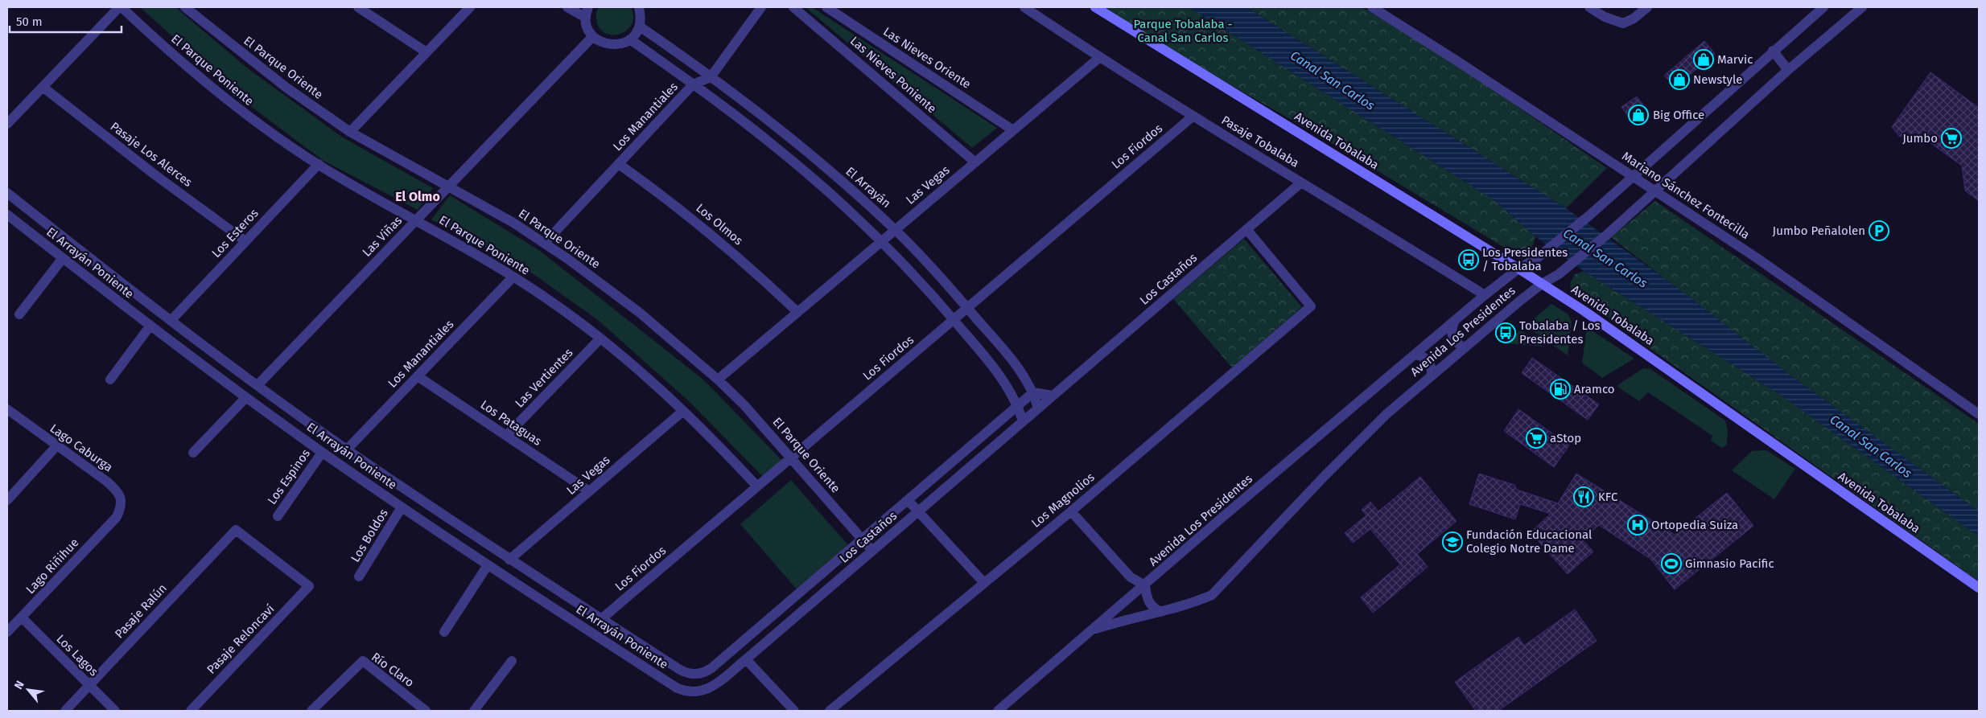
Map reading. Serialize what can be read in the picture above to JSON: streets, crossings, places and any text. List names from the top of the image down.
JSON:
{
  "streets": {
    "main road": ["Avenida Tobalaba"],
    "street": [
      "Las Nieves Oriente",
      "El Parque Oriente",
      "El Parque Poniente",
      "Las Nieves Poniente",
      "Los Manantiales",
      "Pasaje Tobalaba",
      "Los Fiordos",
      "Pasaje Los Alerces",
      "Las Vegas",
      "El Arrayán",
      "Mariano Sánchez Fontecilla",
      "Los Olmos",
      "Los Esteros",
      "Las Viñas",
      "El Arrayán Poniente",
      "Los Castaños",
      "Avenida Los Presidentes",
      "Las Vertientes",
      "Los Pataguas",
      "Lago Caburga",
      "Los Espinos",
      "Los Magnolios",
      "Los Boldos",
      "Lago Riñihue",
      "Pasaje Ralún",
      "Pasaje Reloncaví",
      "Los Lagos",
      "Río Claro"
    ]
  },
  "crossings": [
    ["Las Nieves Oriente", "Las Vegas"],
    ["El Parque Oriente", "Los Manantiales"],
    ["El Parque Oriente", "Los Fiordos"],
    ["El Parque Oriente", "Las Vegas"],
    ["El Parque Oriente", "Las Viñas"],
    ["El Parque Oriente", "Los Castaños"],
    ["El Parque Poniente", "Los Manantiales"],
    ["El Parque Poniente", "Los Fiordos"],
    ["El Parque Poniente", "Las Vegas"],
    ["El Parque Poniente", "Los Esteros"],
    ["El Parque Poniente", "Las Viñas"],
    ["El Parque Poniente", "Las Vertientes"],
    ["Las Nieves Poniente", "Las Vegas"],
    ["Los Manantiales", "El Arrayán"],
    ["Los Manantiales", "Los Olmos"],
    ["Los Manantiales", "El Arrayán Poniente"],
    ["Los Manantiales", "Los Pataguas"],
    ["Avenida Tobalaba", "Avenida Los Presidentes"],
    ["Pasaje Tobalaba", "Los Fiordos"],
    ["Pasaje Tobalaba", "Las Vegas"],
    ["Pasaje Tobalaba", "Los Castaños"],
    ["Pasaje Tobalaba", "Avenida Los Presidentes"],
    ["Los Fiordos", "El Arrayán"],
    ["Los Fiordos", "El Arrayán Poniente"],
    ["Pasaje Los Alerces", "Los Esteros"],
    ["Las Vegas", "El Arrayán"],
    ["Las Vegas", "Los Olmos"],
    ["Las Vegas", "El Arrayán Poniente"],
    ["Las Vegas", "Los Pataguas"],
    ["El Arrayán", "Los Castaños"],
    ["Mariano Sánchez Fontecilla", "Avenida Los Presidentes"],
    ["Los Esteros", "El Arrayán Poniente"],
    ["Las Viñas", "El Arrayán Poniente"],
    ["El Arrayán Poniente", "Los Castaños"],
    ["El Arrayán Poniente", "Los Espinos"],
    ["El Arrayán Poniente", "Los Boldos"],
    ["Los Castaños", "Los Magnolios"],
    ["Las Vertientes", "Los Pataguas"],
    ["Lago Caburga", "Lago Riñihue"],
    ["Lago Riñihue", "Los Lagos"],
    ["Pasaje Ralún", "Pasaje Reloncaví"],
    ["Pasaje Ralún", "Los Lagos"]
  ],
  "districts": ["El Olmo"],
  "water": ["Canal San Carlos"],
  "parks": ["Parque Tobalaba - Canal San Carlos"],
  "places": {
    "shop": ["Marvic", "Newstyle", "Big Office"],
    "supermarket": ["Jumbo", "aStop"],
    "parking": ["Jumbo Peñalolen"],
    "bus stop": ["Los Presidentes / Tobalaba", "Tobalaba / Los Presidentes"],
    "fuel station": ["Aramco"],
    "restaurant": ["KFC"],
    "hospital": ["Ortopedia Suiza"],
    "school or university": ["Fundación Educacional Colegio Notre Dame"],
    "sports": ["Gimnasio Pacific"]
  },
  "scale_bar": "50 m",
  "north": "top left"
}
